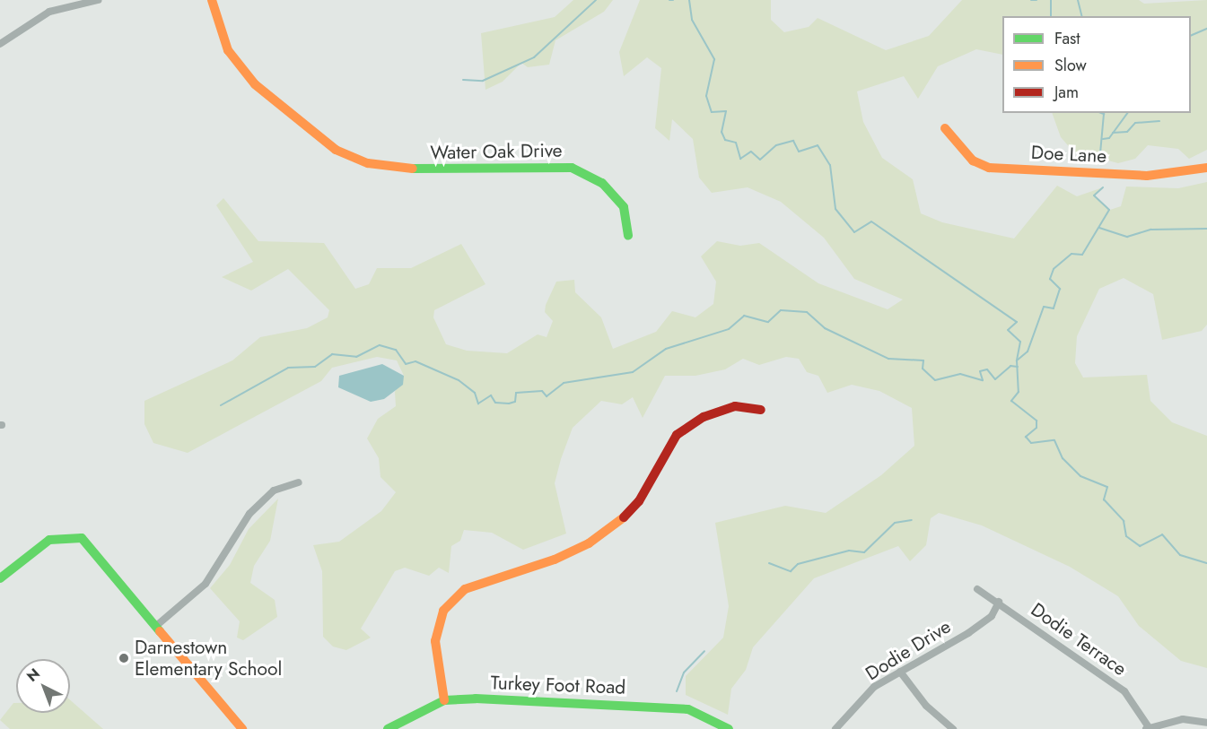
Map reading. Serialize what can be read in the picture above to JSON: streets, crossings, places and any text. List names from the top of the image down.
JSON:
{
  "streets": {
    "street": [
      "Water Oak Drive",
      "Doe Lane",
      "Dodie Terrace",
      "Dodie Drive",
      "Turkey Foot Road"
    ]
  },
  "crossings": [
    ["Dodie Terrace", "Dodie Drive"]
  ],
  "places": ["Darnestown Elementary School"],
  "legend": ["Fast", "Slow", "Jam"],
  "north": "top left"
}
